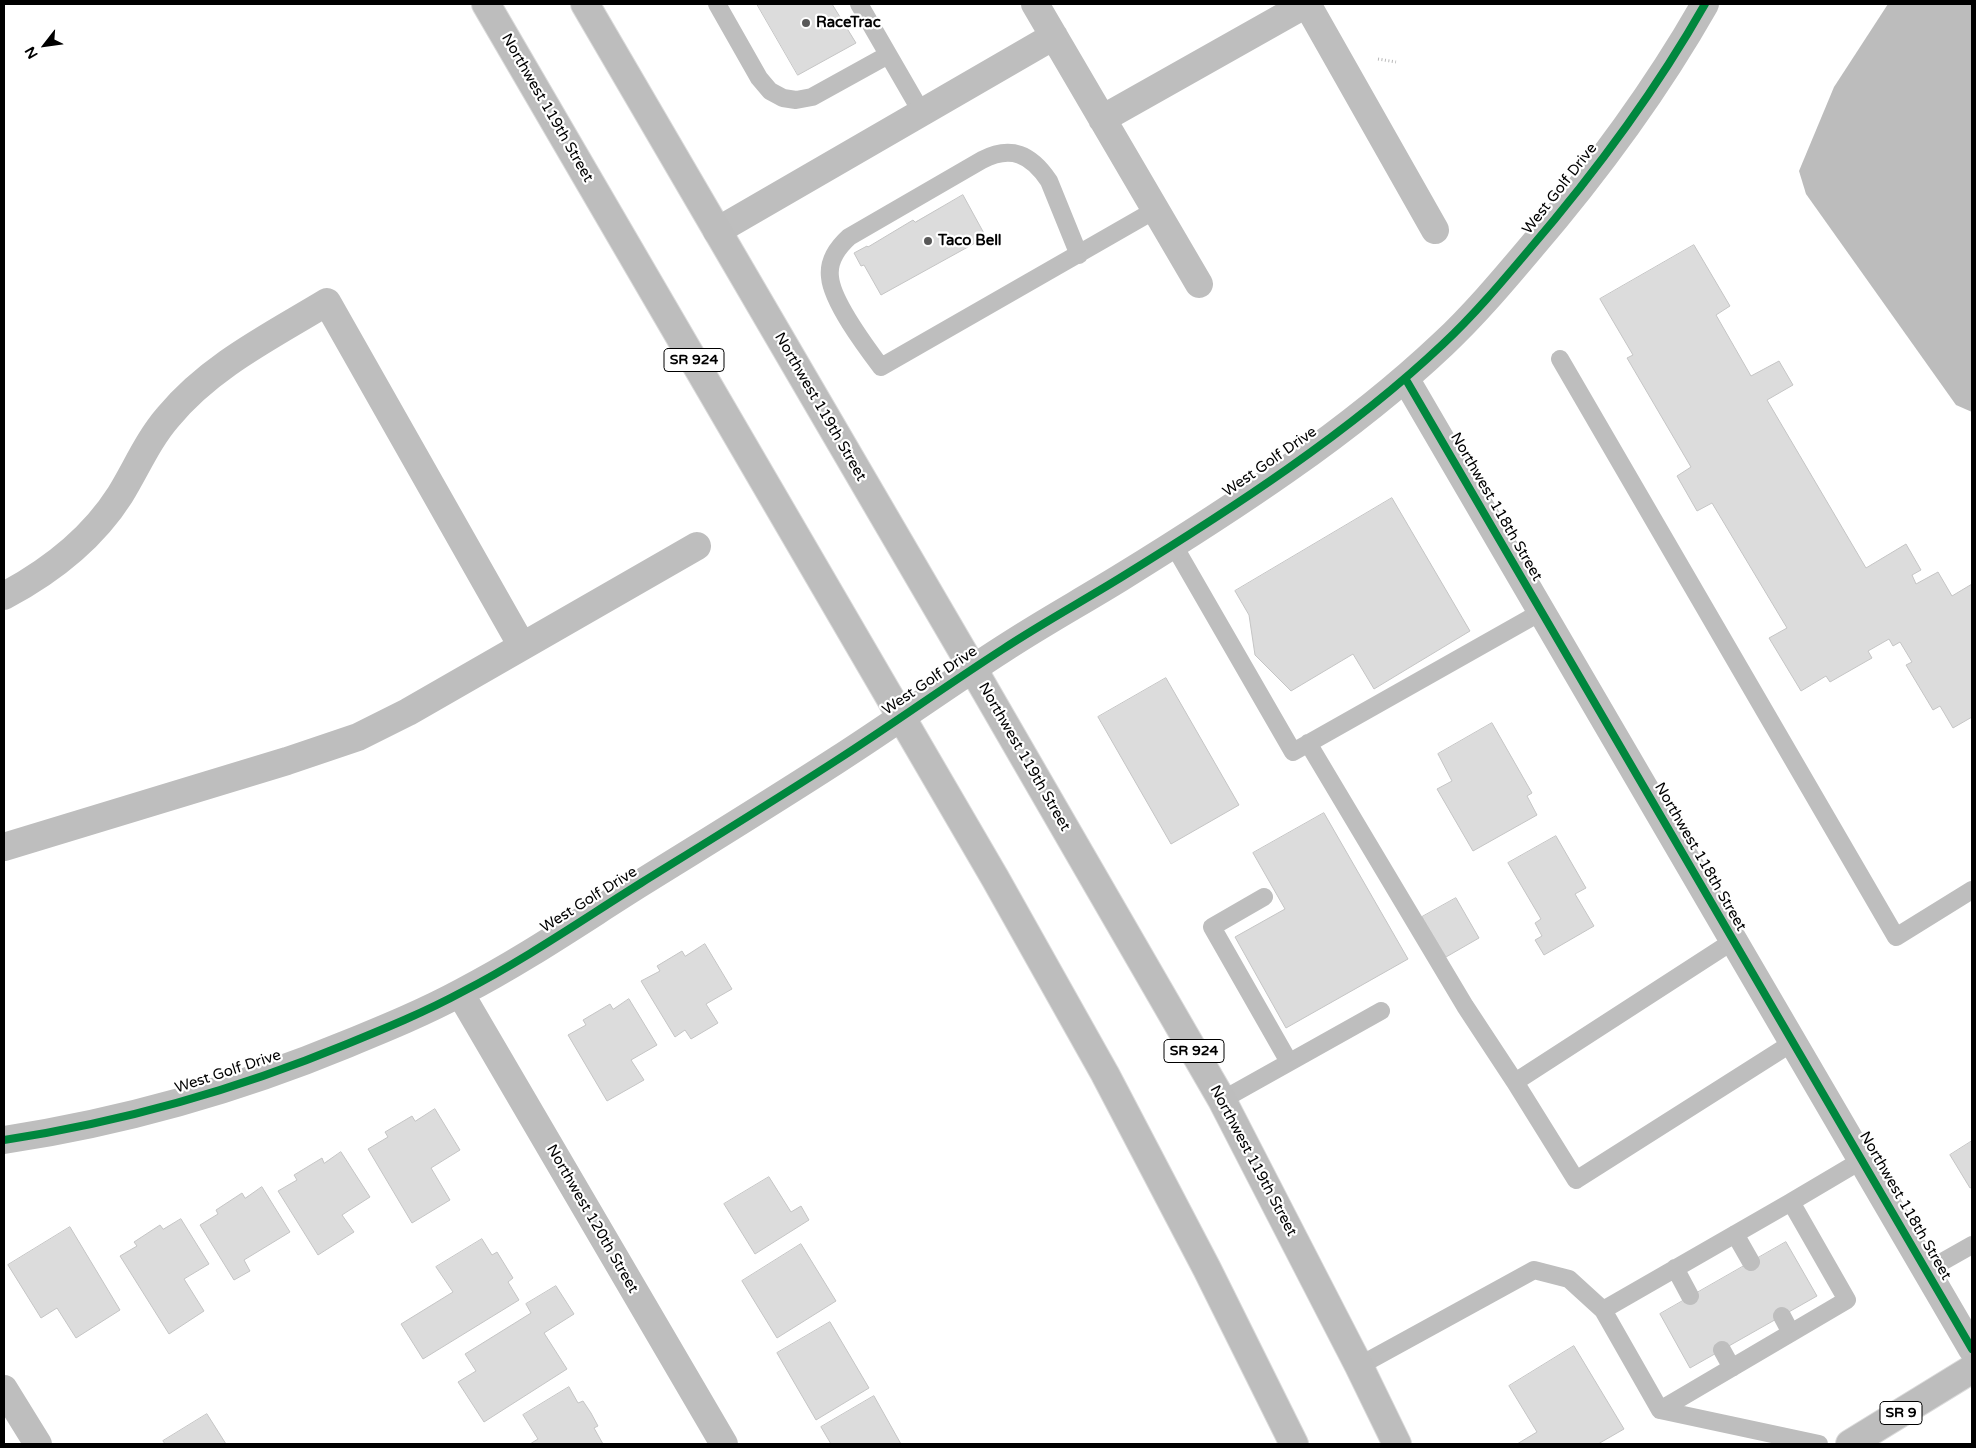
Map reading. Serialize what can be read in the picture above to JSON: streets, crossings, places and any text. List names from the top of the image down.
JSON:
{
  "streets": {
    "main road": ["Northwest 119th Street", "SR 924", "SR 9"],
    "street": ["West Golf Drive", "Northwest 118th Street", "Northwest 120th Street"]
  },
  "crossings": [
    ["Northwest 119th Street", "West Golf Drive"],
    ["West Golf Drive", "Northwest 118th Street"],
    ["West Golf Drive", "Northwest 120th Street"]
  ],
  "places": ["RaceTrac", "Taco Bell"],
  "north": "bottom left"
}
